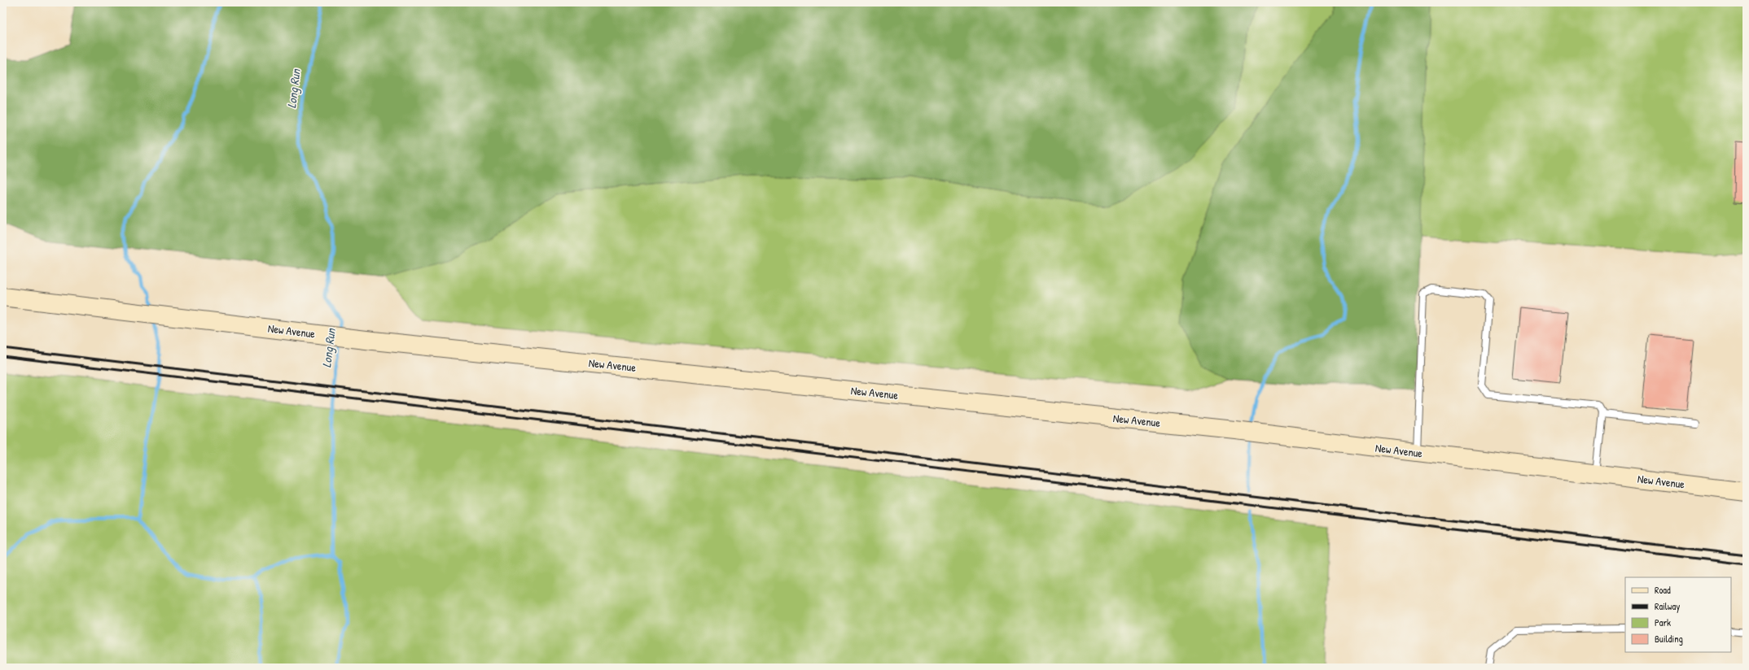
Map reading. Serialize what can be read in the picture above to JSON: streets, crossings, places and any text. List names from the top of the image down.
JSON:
{
  "streets": {
    "main road": ["New Avenue"]
  },
  "water": ["Long Run"],
  "legend": [
    "Road",
    "Railway",
    "Park",
    "Building"
  ]
}
